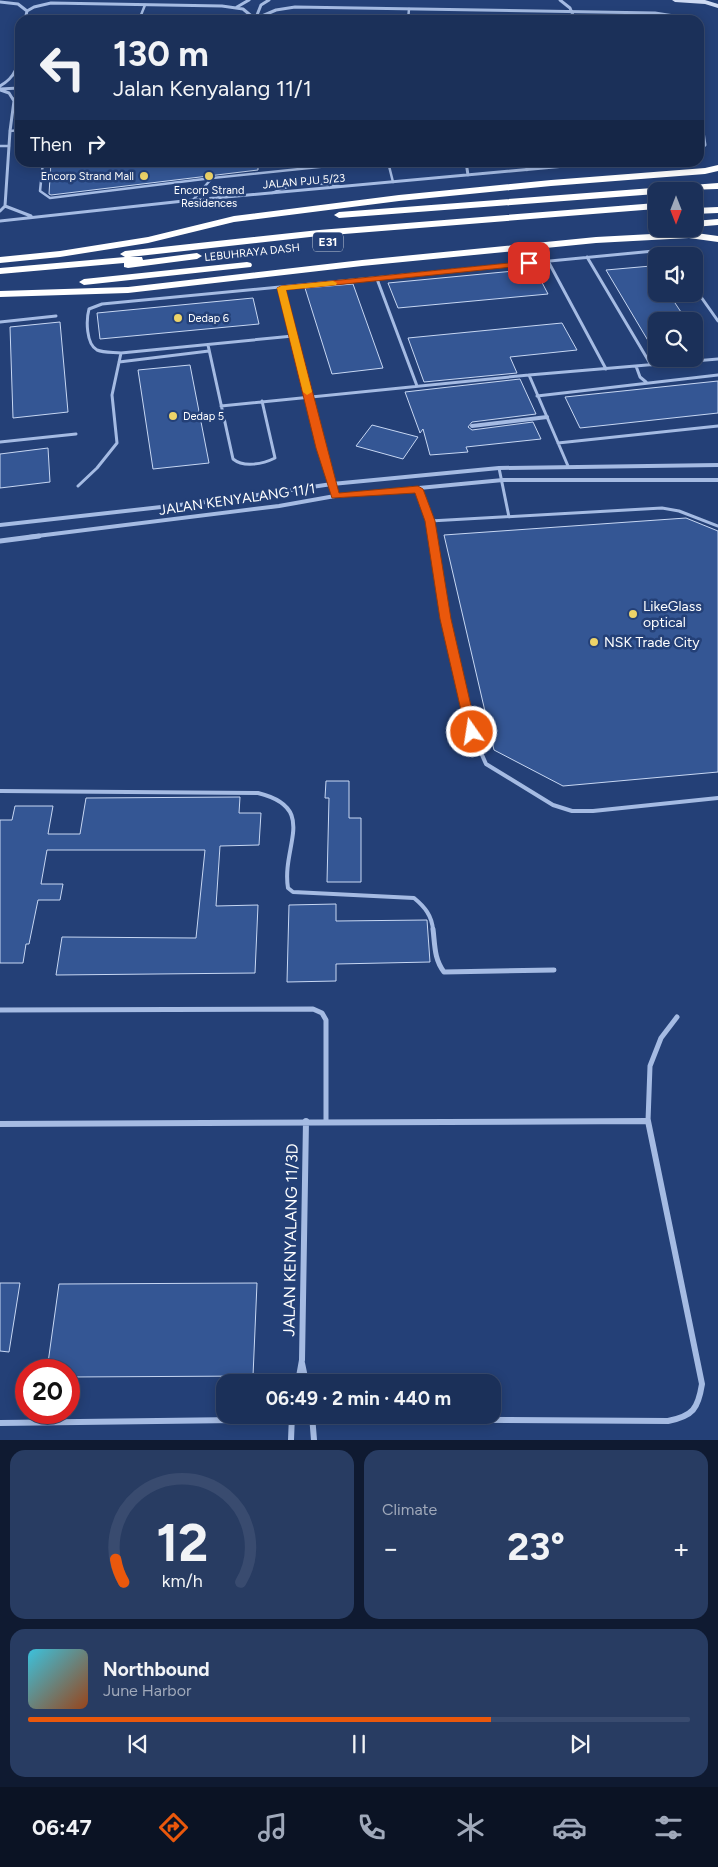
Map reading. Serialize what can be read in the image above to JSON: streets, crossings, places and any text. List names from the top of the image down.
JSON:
{
  "streets": {
    "highway": ["E31", "LEBUHRAYA DASH"],
    "street": ["JALAN PJU 5/23", "JALAN KENYALANG 11/1", "JALAN KENYALANG 11/3D"]
  },
  "places": [
    "Encorp Strand Mall",
    "Encorp Strand Residences",
    "Dedap 6",
    "Dedap 5",
    "LikeGlass optical",
    "NSK Trade City"
  ],
  "north": "bottom",
  "page": {
    "turn": ["130 m", "Jalan Kenyalang 11/1"],
    "then": "Then",
    "limit": "20",
    "trip": "06:49 · 2 min · 440 m",
    "tile": "Climate",
    "heat": ["−", "23°", "+"],
    "song": ["Northbound", "June Harbor"],
    "tabs": "06:47",
    "gauge": ["12", "km/h"]
  }
}
